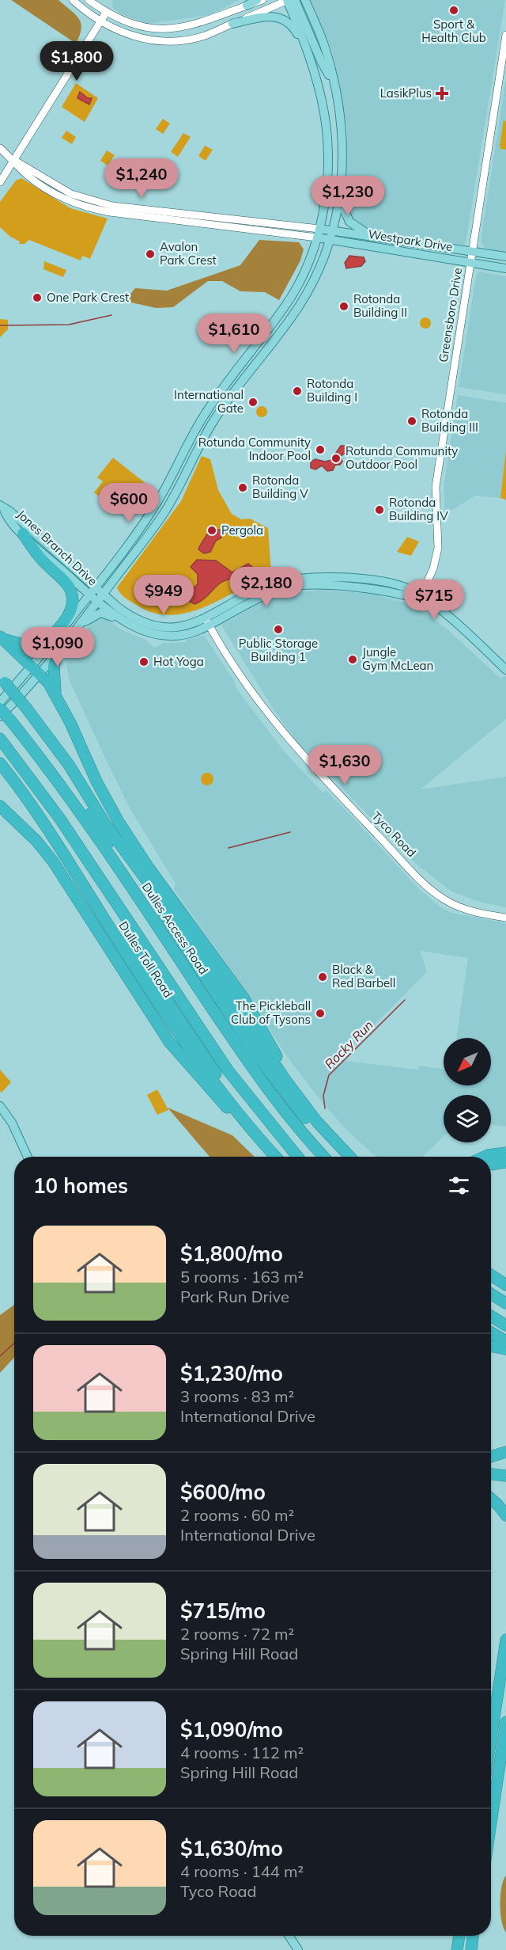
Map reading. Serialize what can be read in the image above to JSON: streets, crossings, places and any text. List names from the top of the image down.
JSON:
{
  "streets": {
    "highway": ["Dulles Access Road", "Dulles Toll Road"],
    "main road": ["Westpark Drive", "Jones Branch Drive"],
    "street": ["Greensboro Drive", "Tyco Road"]
  },
  "crossings": [
    ["Westpark Drive", "Greensboro Drive"]
  ],
  "water": ["Rocky Run"],
  "places": {
    "other": [
      "Sport & Health Club",
      "Avalon Park Crest",
      "One Park Crest",
      "Rotonda Building II",
      "Rotonda Building I",
      "International Gate",
      "Rotonda Building III",
      "Rotunda Community Indoor Pool",
      "Rotunda Community Outdoor Pool",
      "Rotonda Building V",
      "Rotonda Building IV",
      "Pergola",
      "Public Storage Building 1",
      "Jungle Gym McLean",
      "Hot Yoga",
      "Black & Red Barbell",
      "The Pickleball Club of Tysons"
    ],
    "health": ["LasikPlus"]
  },
  "north": "bottom left",
  "page": {
    "price": [
      "$1,800",
      "$1,240",
      "$1,230",
      "$1,610",
      "$600",
      "$2,180",
      "$949",
      "$715",
      "$1,090",
      "$1,630"
    ],
    "heading": "10 homes",
    "list": [
      {
        "name": "$1,800/mo",
        "note": "5 rooms · 163 m² · Park Run Drive"
      },
      {
        "name": "$1,230/mo",
        "note": "3 rooms · 83 m² · International Drive"
      },
      {
        "name": "$600/mo",
        "note": "2 rooms · 60 m² · International Drive"
      },
      {
        "name": "$715/mo",
        "note": "2 rooms · 72 m² · Spring Hill Road"
      },
      {
        "name": "$1,090/mo",
        "note": "4 rooms · 112 m² · Spring Hill Road"
      },
      {
        "name": "$1,630/mo",
        "note": "4 rooms · 144 m² · Tyco Road"
      }
    ]
  }
}
